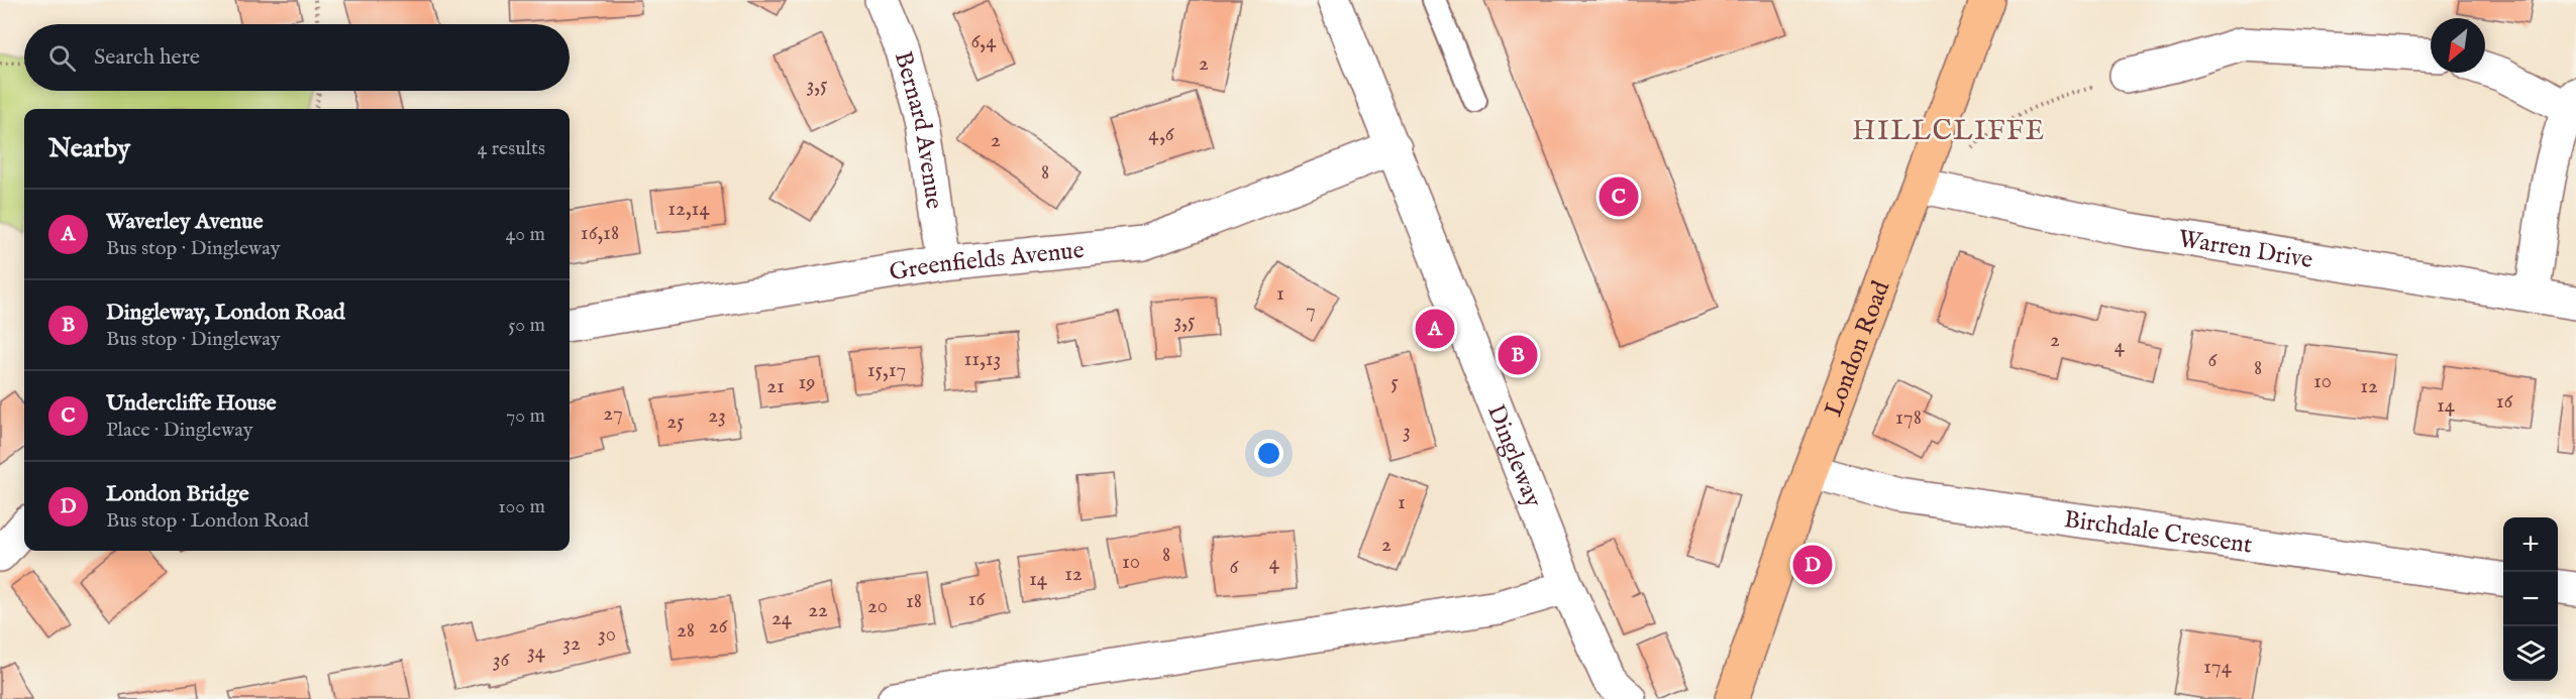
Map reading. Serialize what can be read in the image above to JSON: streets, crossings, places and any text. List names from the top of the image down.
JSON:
{
  "streets": {
    "highway": ["London Road"],
    "street": [
      "Bernard Avenue",
      "Warren Drive",
      "Greenfields Avenue",
      "Dingleway",
      "Birchdale Crescent"
    ]
  },
  "crossings": [
    ["Bernard Avenue", "Greenfields Avenue"],
    ["Warren Drive", "London Road"],
    ["Greenfields Avenue", "Dingleway"],
    ["London Road", "Birchdale Crescent"]
  ],
  "districts": ["HILLCLIFFE"],
  "house_numbers": [
    "6,4",
    "2",
    "3,5",
    "4,6",
    "2",
    "8",
    "12,14",
    "16,18",
    "1",
    "7",
    "3,5",
    "2",
    "4",
    "11,13",
    "6",
    "8",
    "15,17",
    "10",
    "19",
    "5",
    "21",
    "12",
    "16",
    "14",
    "27",
    "23",
    "178",
    "25",
    "3",
    "1",
    "2",
    "8",
    "10",
    "4",
    "6",
    "12",
    "14",
    "16",
    "18",
    "20",
    "22",
    "24",
    "26",
    "28",
    "30",
    "32",
    "34",
    "36",
    "174"
  ],
  "north": "bottom left",
  "page": {
    "search": "Search here",
    "heading": ["Nearby", "4 results"],
    "pins": [
      "C",
      "A",
      "B",
      "D"
    ],
    "list": [
      {
        "mark": "A",
        "name": "Waverley Avenue",
        "note": "Bus stop · Dingleway",
        "value": "40 m"
      },
      {
        "mark": "B",
        "name": "Dingleway, London Road",
        "note": "Bus stop · Dingleway",
        "value": "50 m"
      },
      {
        "mark": "C",
        "name": "Undercliffe House",
        "note": "Place · Dingleway",
        "value": "70 m"
      },
      {
        "mark": "D",
        "name": "London Bridge",
        "note": "Bus stop · London Road",
        "value": "100 m"
      }
    ],
    "map_buttons": ["+", "−"]
  }
}
